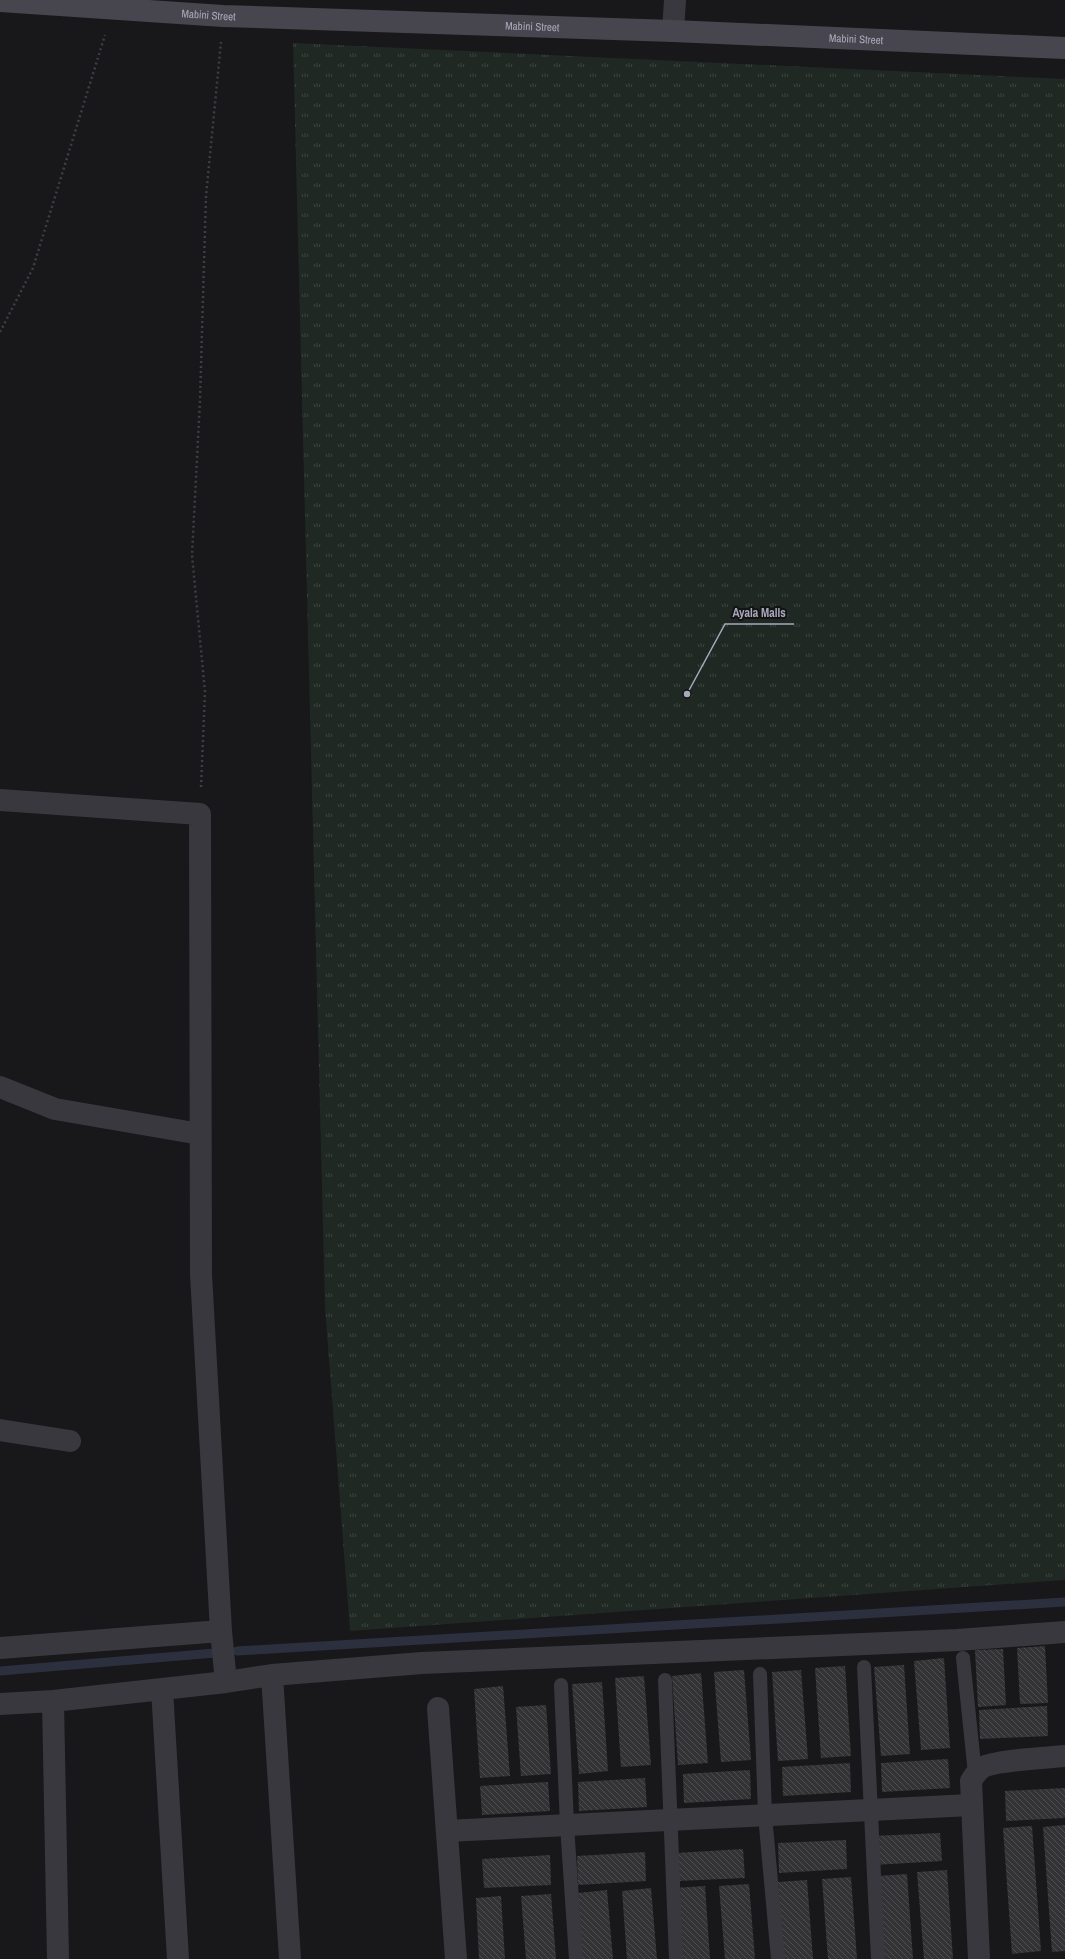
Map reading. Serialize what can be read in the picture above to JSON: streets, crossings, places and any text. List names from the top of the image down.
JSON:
{
  "streets": {
    "main road": ["Mabini Street"]
  },
  "places": ["Ayala Malls"]
}
